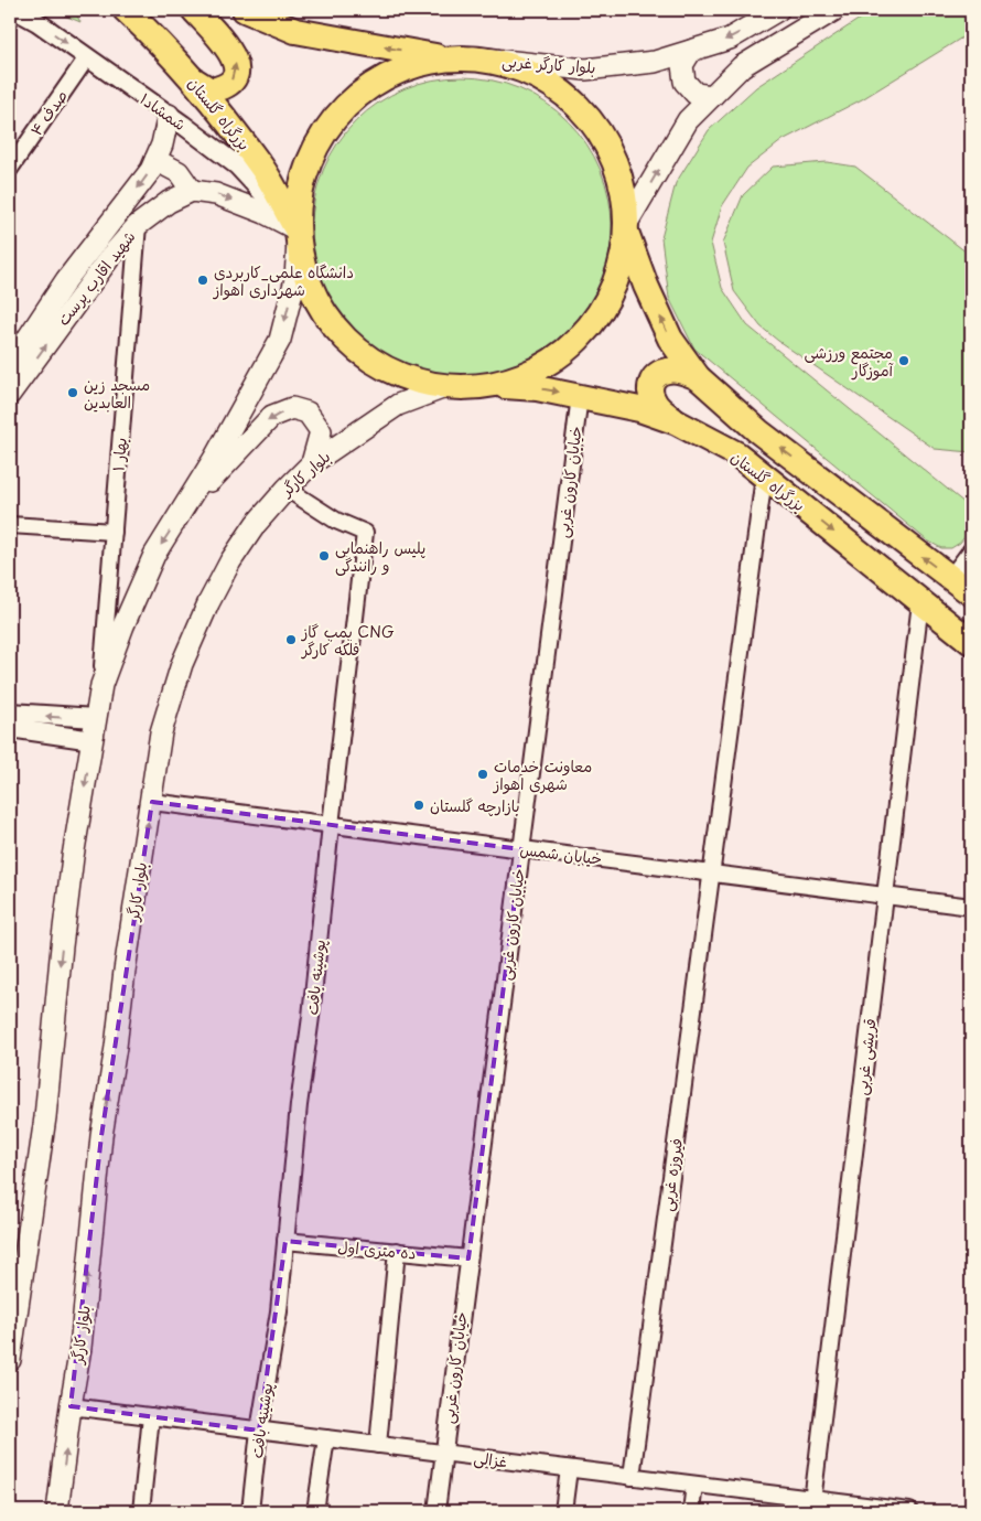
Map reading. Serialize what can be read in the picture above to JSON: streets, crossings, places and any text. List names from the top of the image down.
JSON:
{
  "streets": {
    "highway": ["بزرگراه گلستان"],
    "main road": ["بلوار کارگر غربی", "شهید اقارب پرست", "بلوار کارگر"],
    "street": [
      "شمشاد۱",
      "صدف ۴",
      "بهار ۱",
      "خیابان کارون غربی",
      "خیابان شمس",
      "پوشینه بافت",
      "قریشی غربی",
      "فیروزه غربی",
      "ده متری اول",
      "غزالی"
    ]
  },
  "crossings": [
    ["شمشاد۱", "صدف ۴"],
    ["شمشاد۱", "بزرگراه گلستان"],
    ["شمشاد۱", "شهید اقارب پرست"],
    ["بزرگراه گلستان", "خیابان کارون غربی"],
    ["بزرگراه گلستان", "قریشی غربی"],
    ["بزرگراه گلستان", "فیروزه غربی"],
    ["شهید اقارب پرست", "بهار ۱"],
    ["بلوار کارگر", "خیابان شمس"],
    ["بلوار کارگر", "پوشینه بافت"],
    ["بلوار کارگر", "غزالی"],
    ["خیابان کارون غربی", "خیابان شمس"],
    ["خیابان کارون غربی", "ده متری اول"],
    ["خیابان کارون غربی", "غزالی"],
    ["خیابان شمس", "پوشینه بافت"],
    ["خیابان شمس", "قریشی غربی"],
    ["خیابان شمس", "فیروزه غربی"],
    ["پوشینه بافت", "ده متری اول"],
    ["پوشینه بافت", "غزالی"],
    ["قریشی غربی", "غزالی"],
    ["فیروزه غربی", "غزالی"]
  ],
  "places": [
    "دانشگاه علمی_کاربردی شهرداری اهواز",
    "مجتمع ورزشی آموزگار",
    "مسجد زین العابدین",
    "پلیس راهنمایی و رانندگی",
    "پمپ گاز CNG فلکه کارگر",
    "معاونت خدمات شهری اهواز",
    "بازارچه گلستان"
  ]
}
